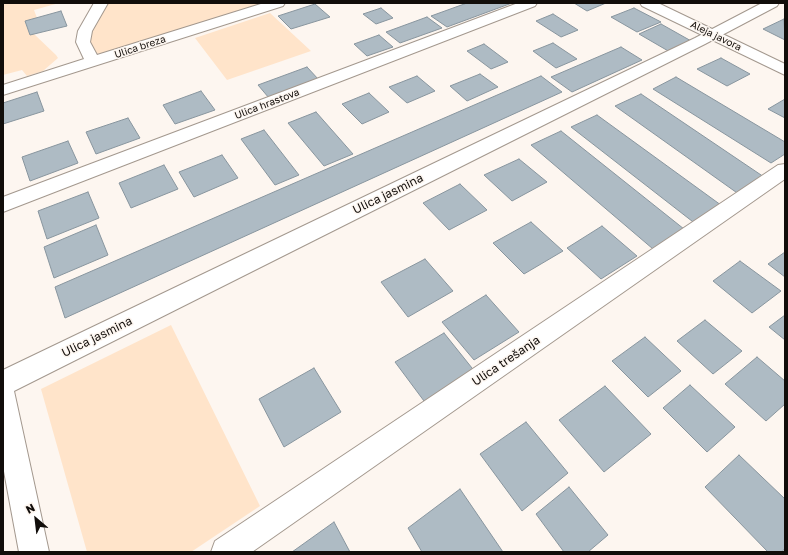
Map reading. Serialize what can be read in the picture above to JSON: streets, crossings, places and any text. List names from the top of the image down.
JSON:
{
  "streets": {
    "street": [
      "Aleja javora",
      "Ulica breza",
      "Ulica hrastova",
      "Ulica jasmina",
      "Ulica trešanja"
    ]
  },
  "crossings": [
    ["Aleja javora", "Ulica jasmina"]
  ],
  "north": "top left"
}
